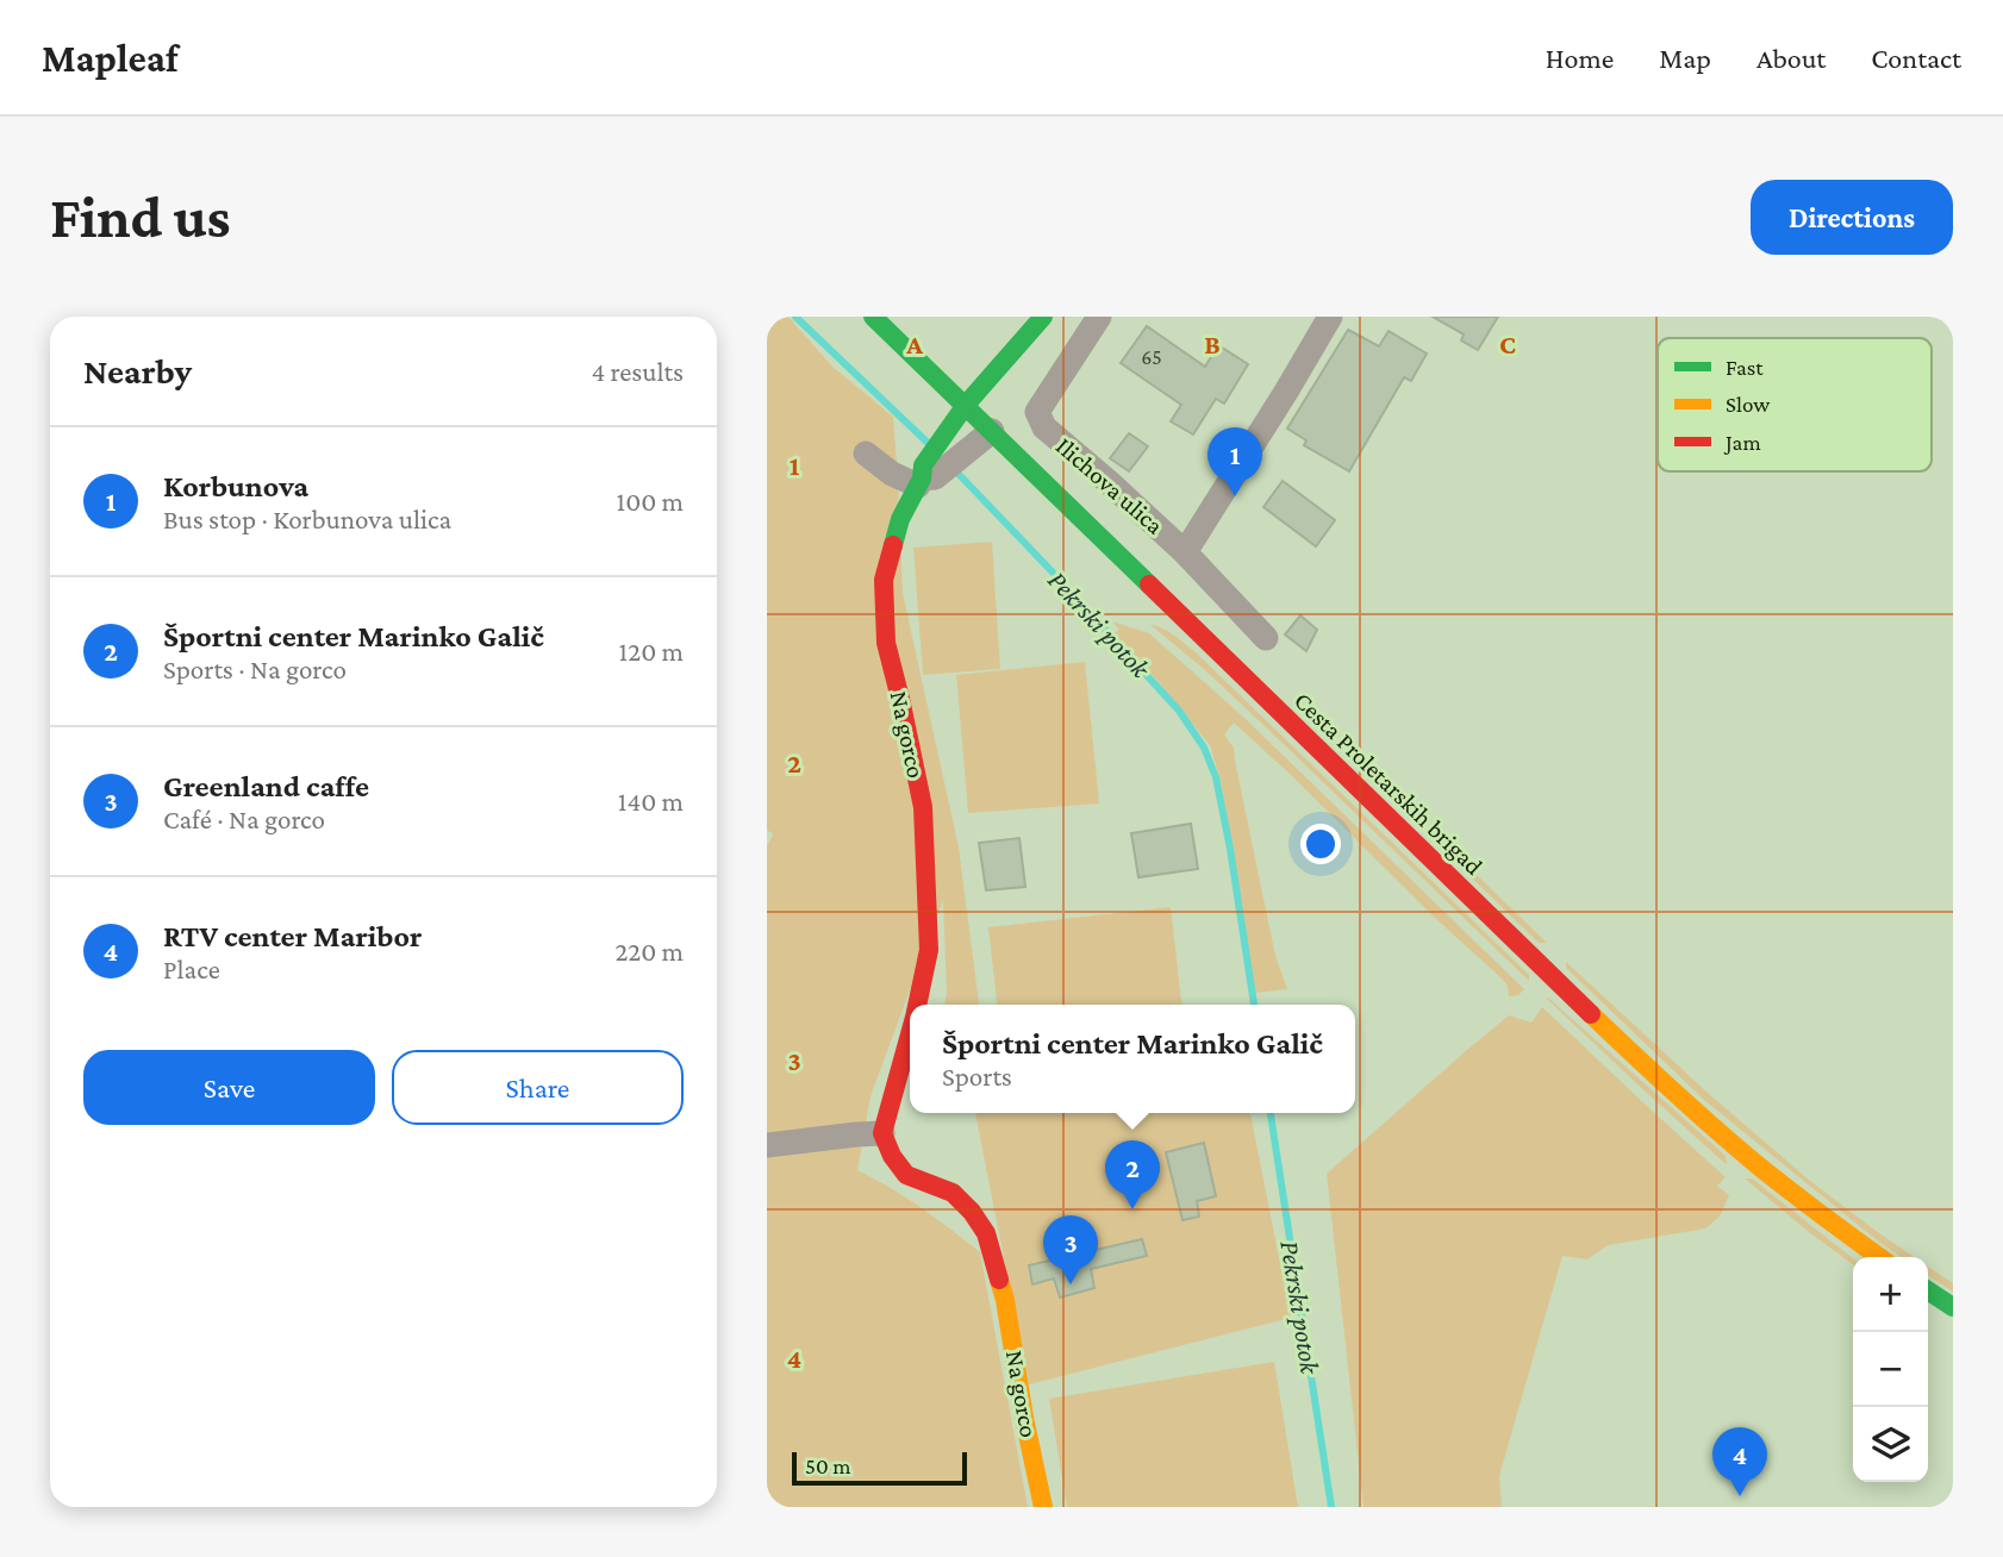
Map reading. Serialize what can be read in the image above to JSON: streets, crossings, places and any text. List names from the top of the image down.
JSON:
{
  "streets": {
    "main road": ["Na gorco", "Cesta Proletarskih brigad"],
    "street": ["Ilichova ulica"]
  },
  "water": ["Pekrski potok"],
  "house_numbers": ["65"],
  "legend": ["Fast", "Slow", "Jam"],
  "scale_bar": "50 m",
  "page": {
    "header": "Mapleaf",
    "nav": [
      "Home",
      "Map",
      "About",
      "Contact"
    ],
    "buttons": [
      "Directions",
      ["Save", "Share"]
    ],
    "title": "Find us",
    "heading": ["Nearby", "4 results"],
    "list": [
      {
        "mark": "1",
        "name": "Korbunova",
        "note": "Bus stop · Korbunova ulica",
        "value": "100 m"
      },
      {
        "mark": "2",
        "name": "Športni center Marinko Galič",
        "note": "Sports · Na gorco",
        "value": "120 m"
      },
      {
        "mark": "3",
        "name": "Greenland caffe",
        "note": "Café · Na gorco",
        "value": "140 m"
      },
      {
        "mark": "4",
        "name": "RTV center Maribor",
        "note": "Place",
        "value": "220 m"
      }
    ],
    "pins": [
      "1",
      "2",
      "3",
      "4"
    ],
    "popup": ["Športni center Marinko Galič", "Sports"],
    "map_buttons": ["+", "−"],
    "scale": "50 m"
  },
  "grid": {
    "columns": ["A", "B", "C"],
    "rows": [
      "1",
      "2",
      "3",
      "4"
    ]
  }
}
